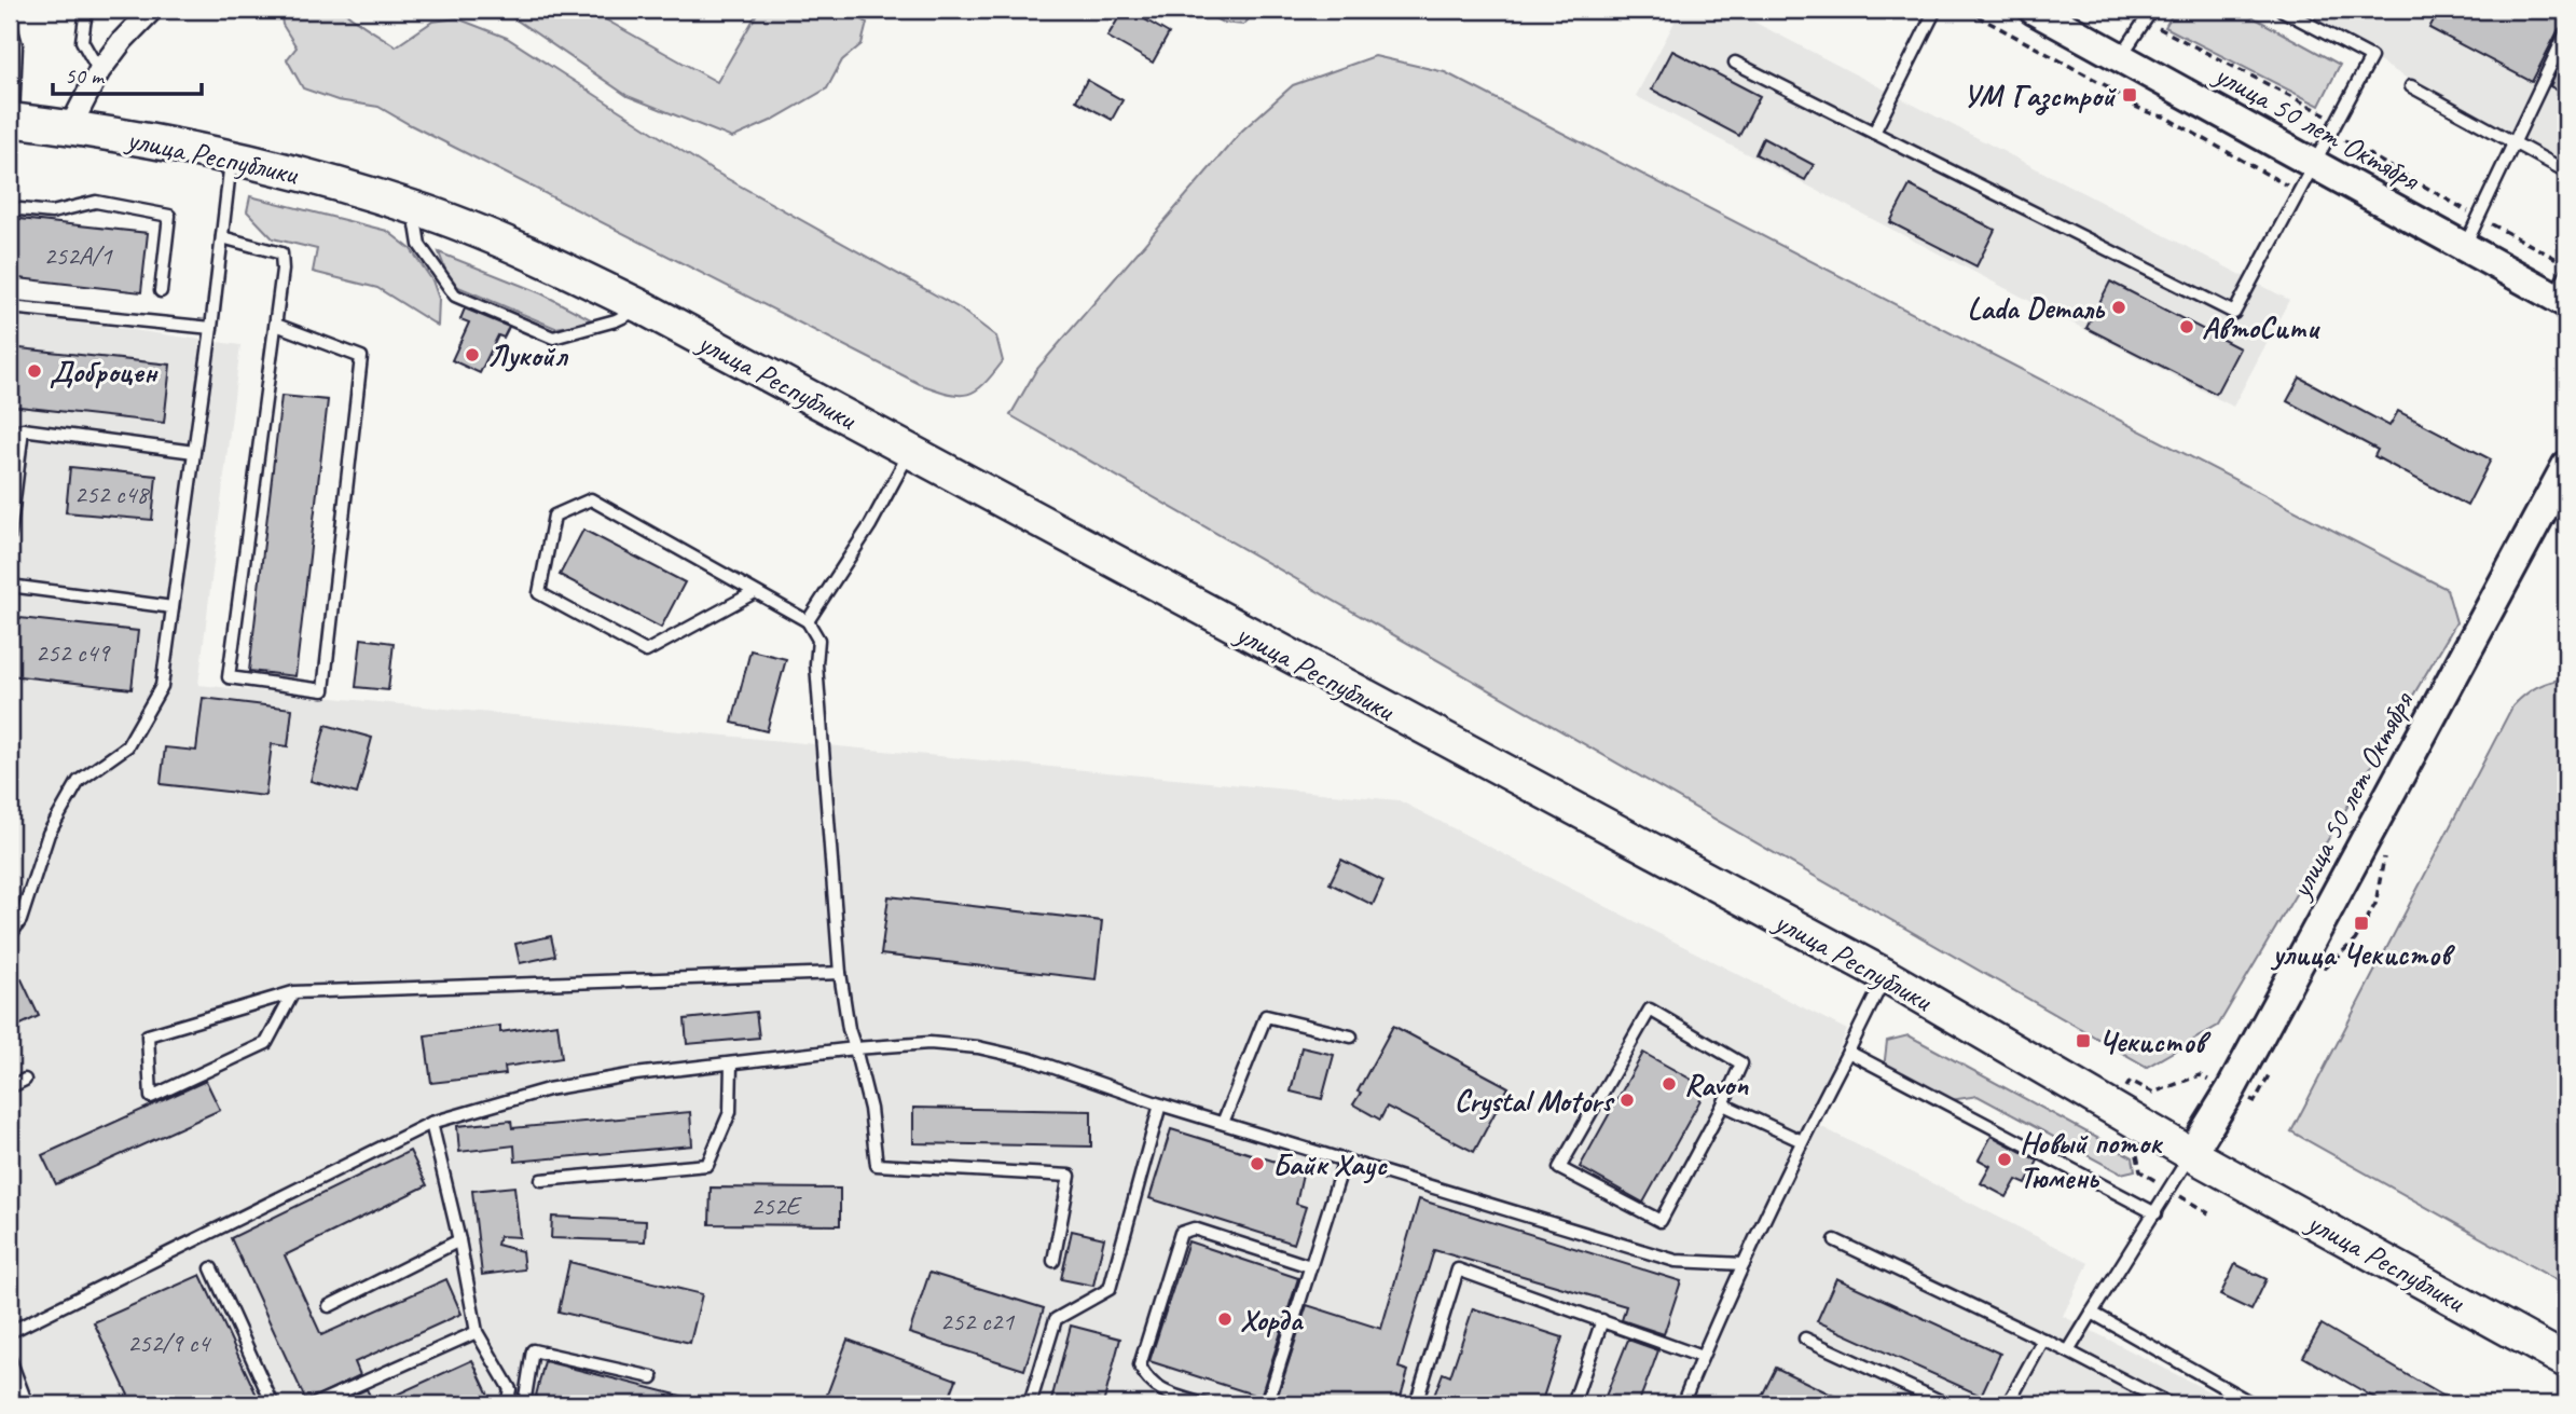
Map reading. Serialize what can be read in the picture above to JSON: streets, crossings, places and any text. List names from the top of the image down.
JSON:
{
  "streets": {
    "main road": ["улица 50 лет Октября", "улица Республики"]
  },
  "crossings": [
    ["улица 50 лет Октября", "улица Республики"]
  ],
  "places": {
    "transit": ["УМ Газстрой", "улица Чекистов", "Чекистов"],
    "other": [
      "Lada Dеталь",
      "АвтоСити",
      "Лукойл",
      "Доброцен",
      "Ravon",
      "Crystal Motors",
      "Новый поток Тюмень",
      "Байк Хаус",
      "Хорда"
    ]
  },
  "house_numbers": [
    "252А/1",
    "252 с48",
    "252 с49",
    "252Е",
    "252 с21",
    "252/9 с4"
  ],
  "scale_bar": "50 m"
}
